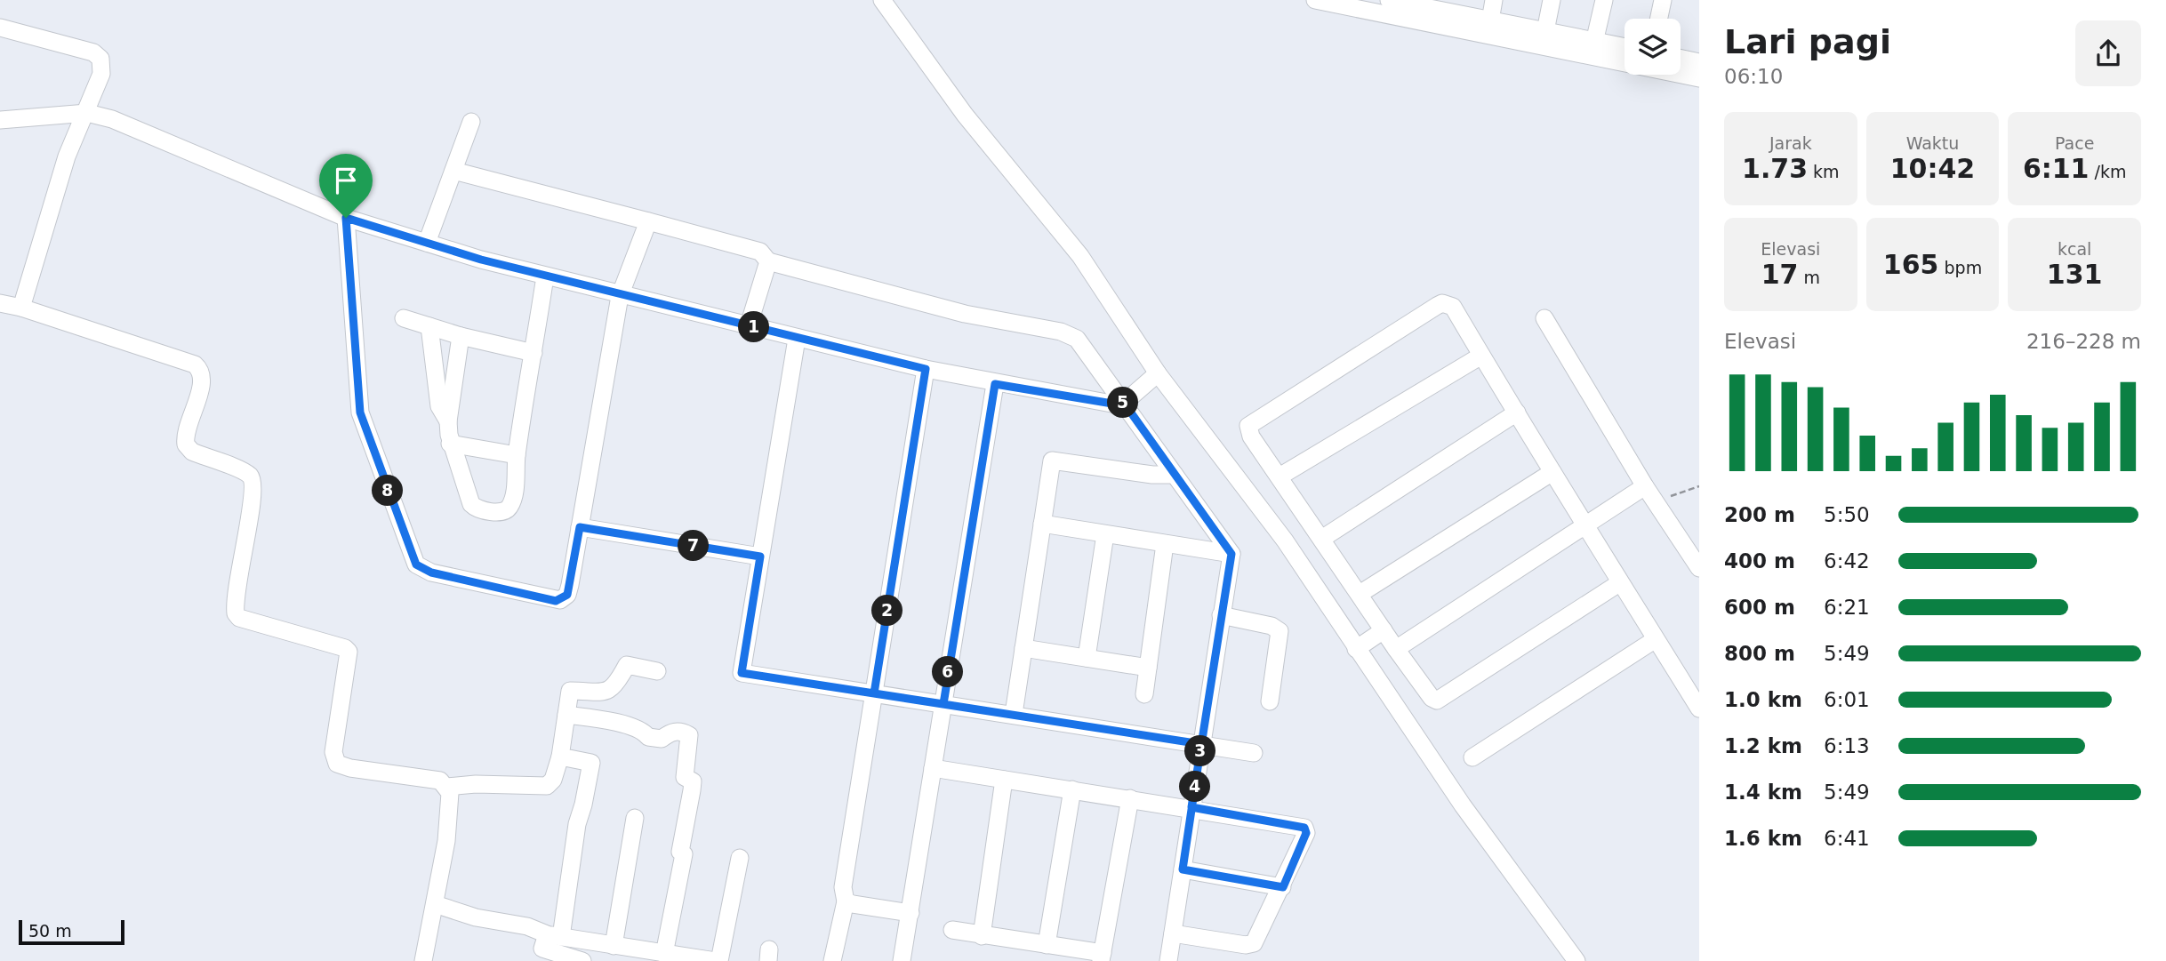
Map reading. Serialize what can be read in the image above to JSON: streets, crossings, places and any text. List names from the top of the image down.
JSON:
{
  "scale_bar": "50 m",
  "page": {
    "heading": ["Lari pagi", "06:10"],
    "stats": [
      ["Jarak", "1.73 km"],
      ["Waktu", "10:42"],
      ["Pace", "6:11 /km"],
      ["Elevasi", "17 m"],
      ["165 bpm"],
      ["kcal", "131"]
    ],
    "pins": [
      "1",
      "5",
      "8",
      "7",
      "2",
      "6",
      "3",
      "4"
    ],
    "chart": ["Elevasi", "216–228 m"],
    "list": [
      {
        "name": "200 m",
        "note": "5:50"
      },
      {
        "name": "400 m",
        "note": "6:42"
      },
      {
        "name": "600 m",
        "note": "6:21"
      },
      {
        "name": "800 m",
        "note": "5:49"
      },
      {
        "name": "1.0 km",
        "note": "6:01"
      },
      {
        "name": "1.2 km",
        "note": "6:13"
      },
      {
        "name": "1.4 km",
        "note": "5:49"
      },
      {
        "name": "1.6 km",
        "note": "6:41"
      }
    ],
    "scale": "50 m"
  }
}
